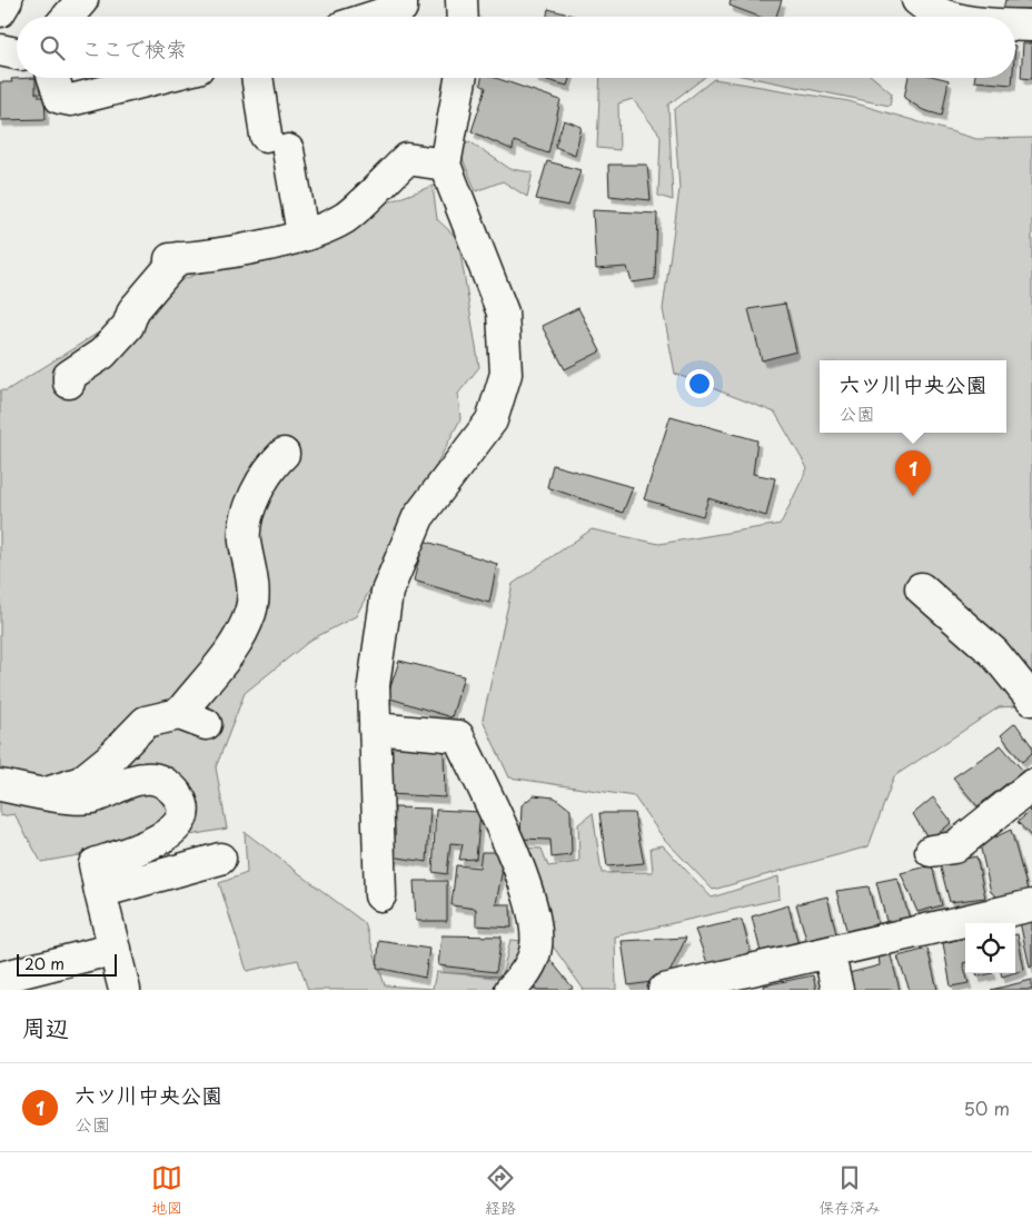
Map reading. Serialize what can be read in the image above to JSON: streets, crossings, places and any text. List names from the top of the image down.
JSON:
{
  "scale_bar": "20 m",
  "page": {
    "search": "ここで検索",
    "popup": ["六ツ川中央公園", "公園"],
    "pins": "1",
    "scale": "20 m",
    "heading": "周辺",
    "list": [
      {
        "mark": "1",
        "name": "六ツ川中央公園",
        "note": "公園",
        "value": "50 m"
      }
    ],
    "nav": ["地図", "経路", "保存済み"]
  }
}
